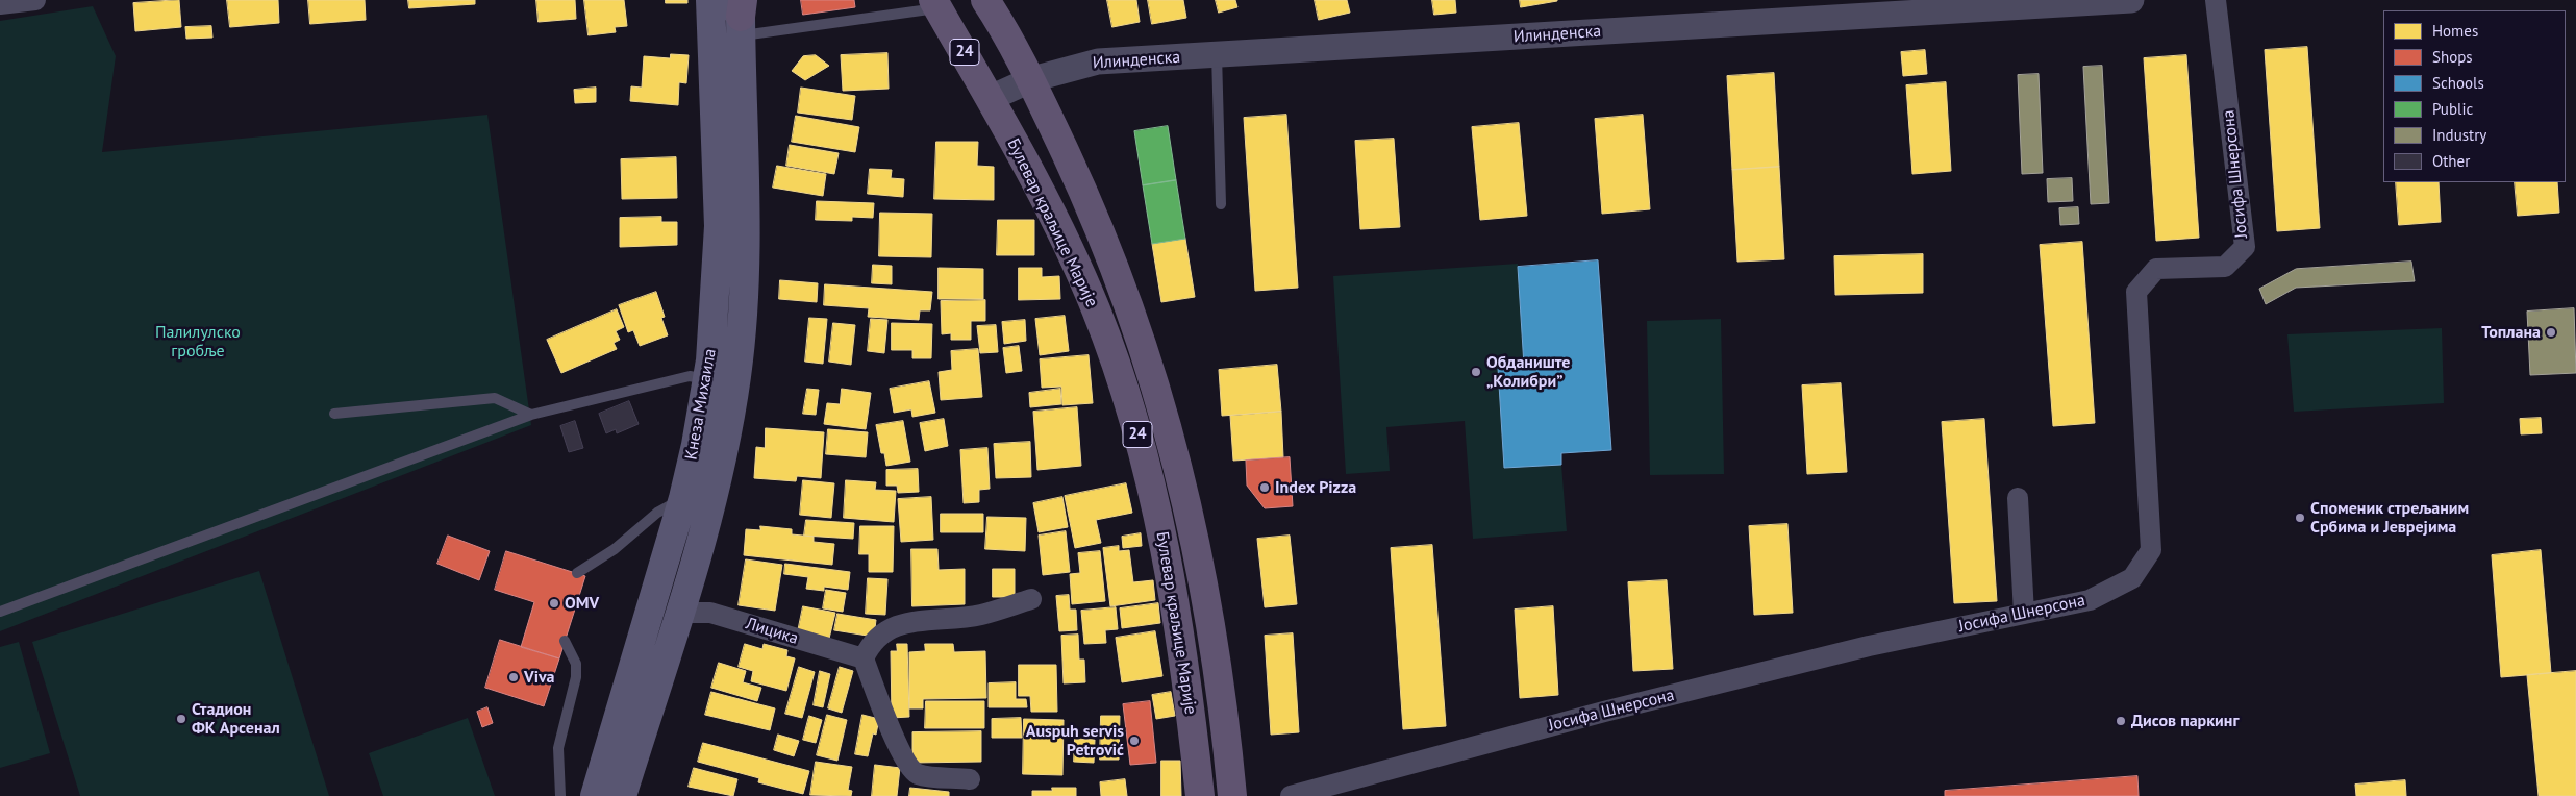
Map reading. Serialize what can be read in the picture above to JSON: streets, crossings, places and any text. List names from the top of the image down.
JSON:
{
  "streets": {
    "main road": ["24", "Булевар краљице Марије", "Кнеза Михаила"],
    "street": ["Илинденска", "Јосифа Шнерсона", "Лицика"]
  },
  "crossings": [
    ["Илинденска", "Булевар краљице Марије"],
    ["Кнеза Михаила", "Лицика"]
  ],
  "parks": ["Палилулско гробље"],
  "places": [
    "Топлана",
    "Обданиште „Колибри”",
    "Index Pizza",
    "Споменик стрељаним Србима и Јеврејима",
    "OMV",
    "Viva",
    "Стадион ФК Арсенал",
    "Дисов паркинг",
    "Auspuh servis Petrović"
  ],
  "legend": [
    "Homes",
    "Shops",
    "Schools",
    "Public",
    "Industry",
    "Other"
  ]
}
